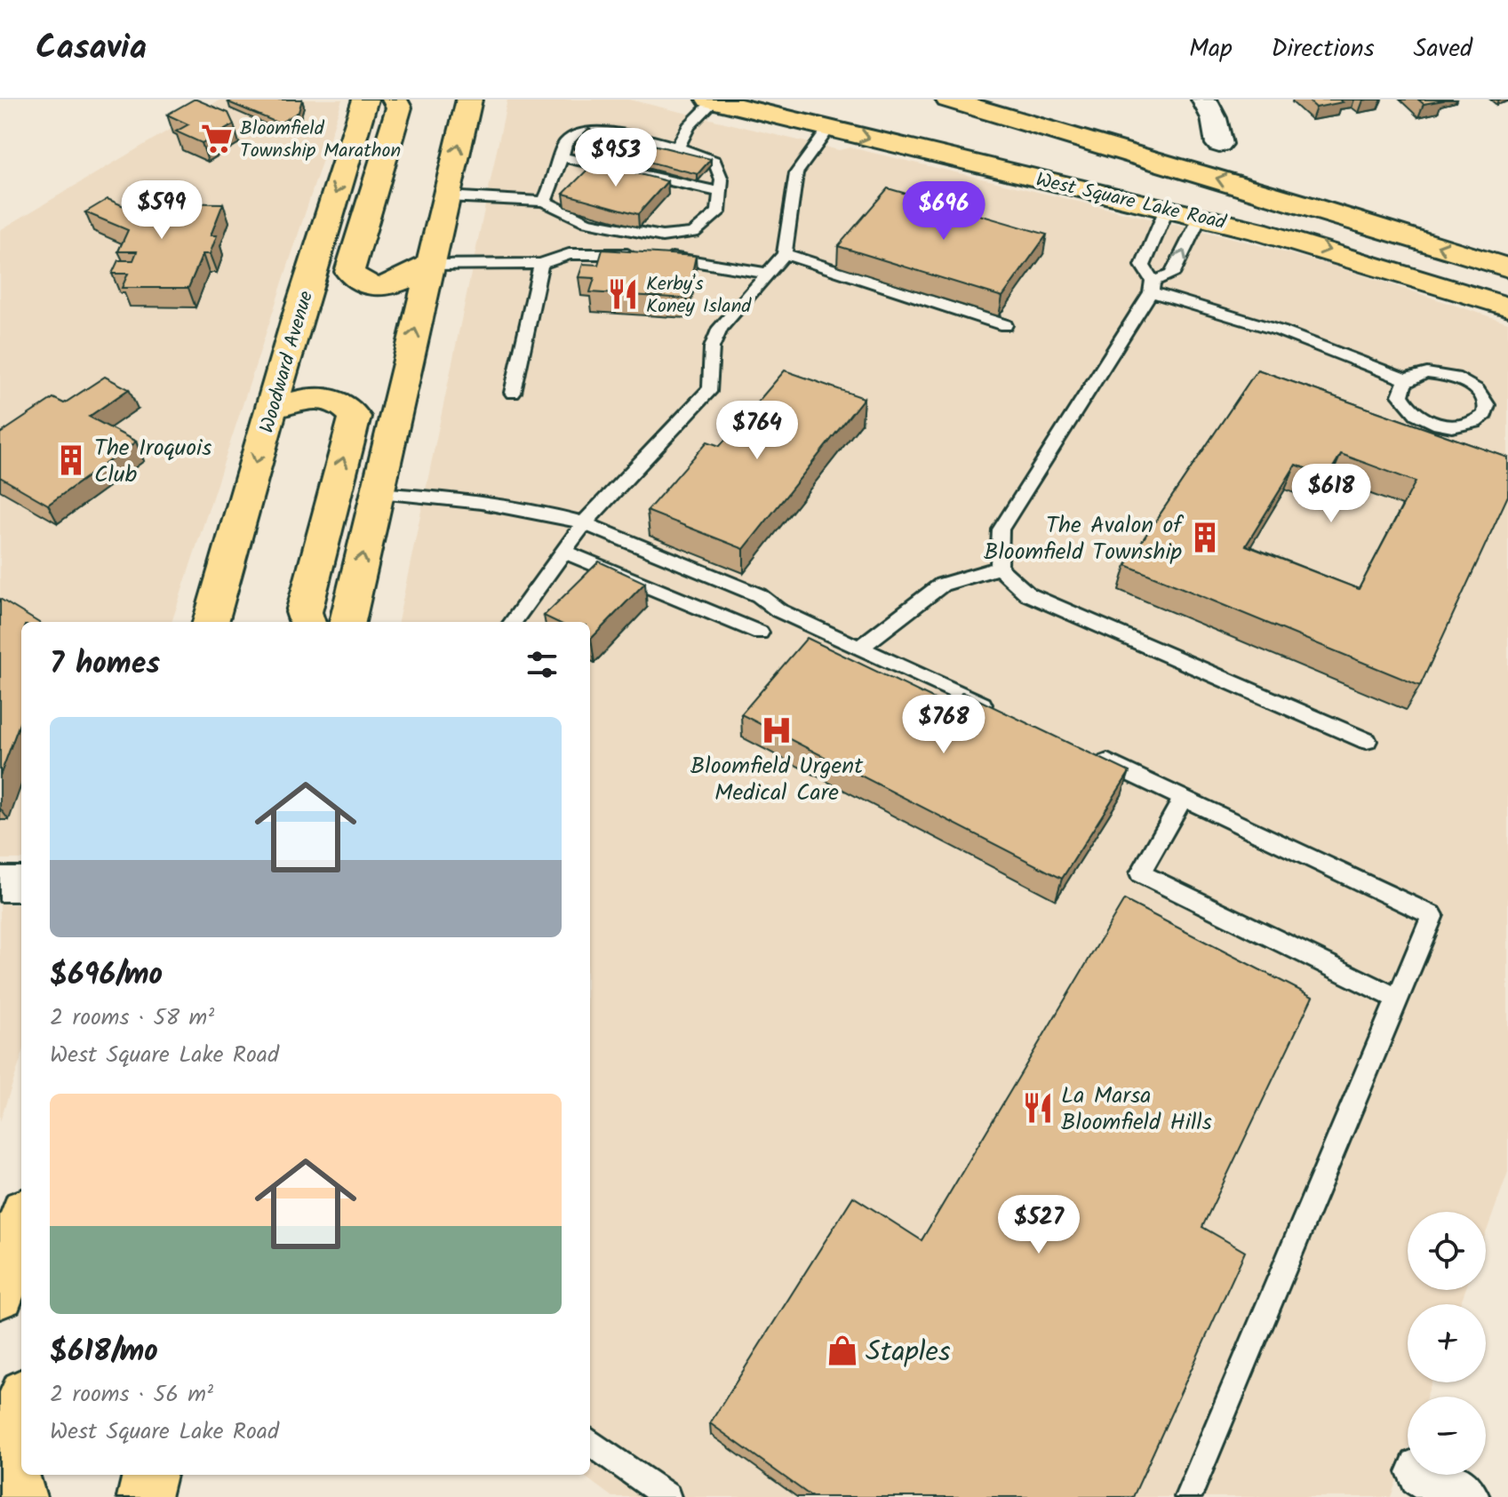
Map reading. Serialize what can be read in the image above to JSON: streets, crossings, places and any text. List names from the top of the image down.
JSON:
{
  "streets": {
    "main road": ["West Square Lake Road", "Woodward Avenue"]
  },
  "places": {
    "supermarket": ["Bloomfield Township Marathon"],
    "restaurant": ["Kerby's Koney Island", "La Marsa Bloomfield Hills"],
    "building": ["The Iroquois Club", "The Avalon of Bloomfield Township"],
    "hospital": ["Bloomfield Urgent Medical Care"],
    "shop": ["Staples"]
  },
  "page": {
    "header": "Casavia",
    "nav": ["Map", "Directions", "Saved"],
    "price": [
      "$953",
      "$599",
      "$696",
      "$764",
      "$618",
      "$768",
      "$527"
    ],
    "heading": "7 homes",
    "list": [
      {
        "name": "$696/mo",
        "note": "2 rooms · 58 m² · West Square Lake Road"
      },
      {
        "name": "$618/mo",
        "note": "2 rooms · 56 m² · West Square Lake Road"
      }
    ],
    "map_buttons": ["+", "−"]
  }
}
